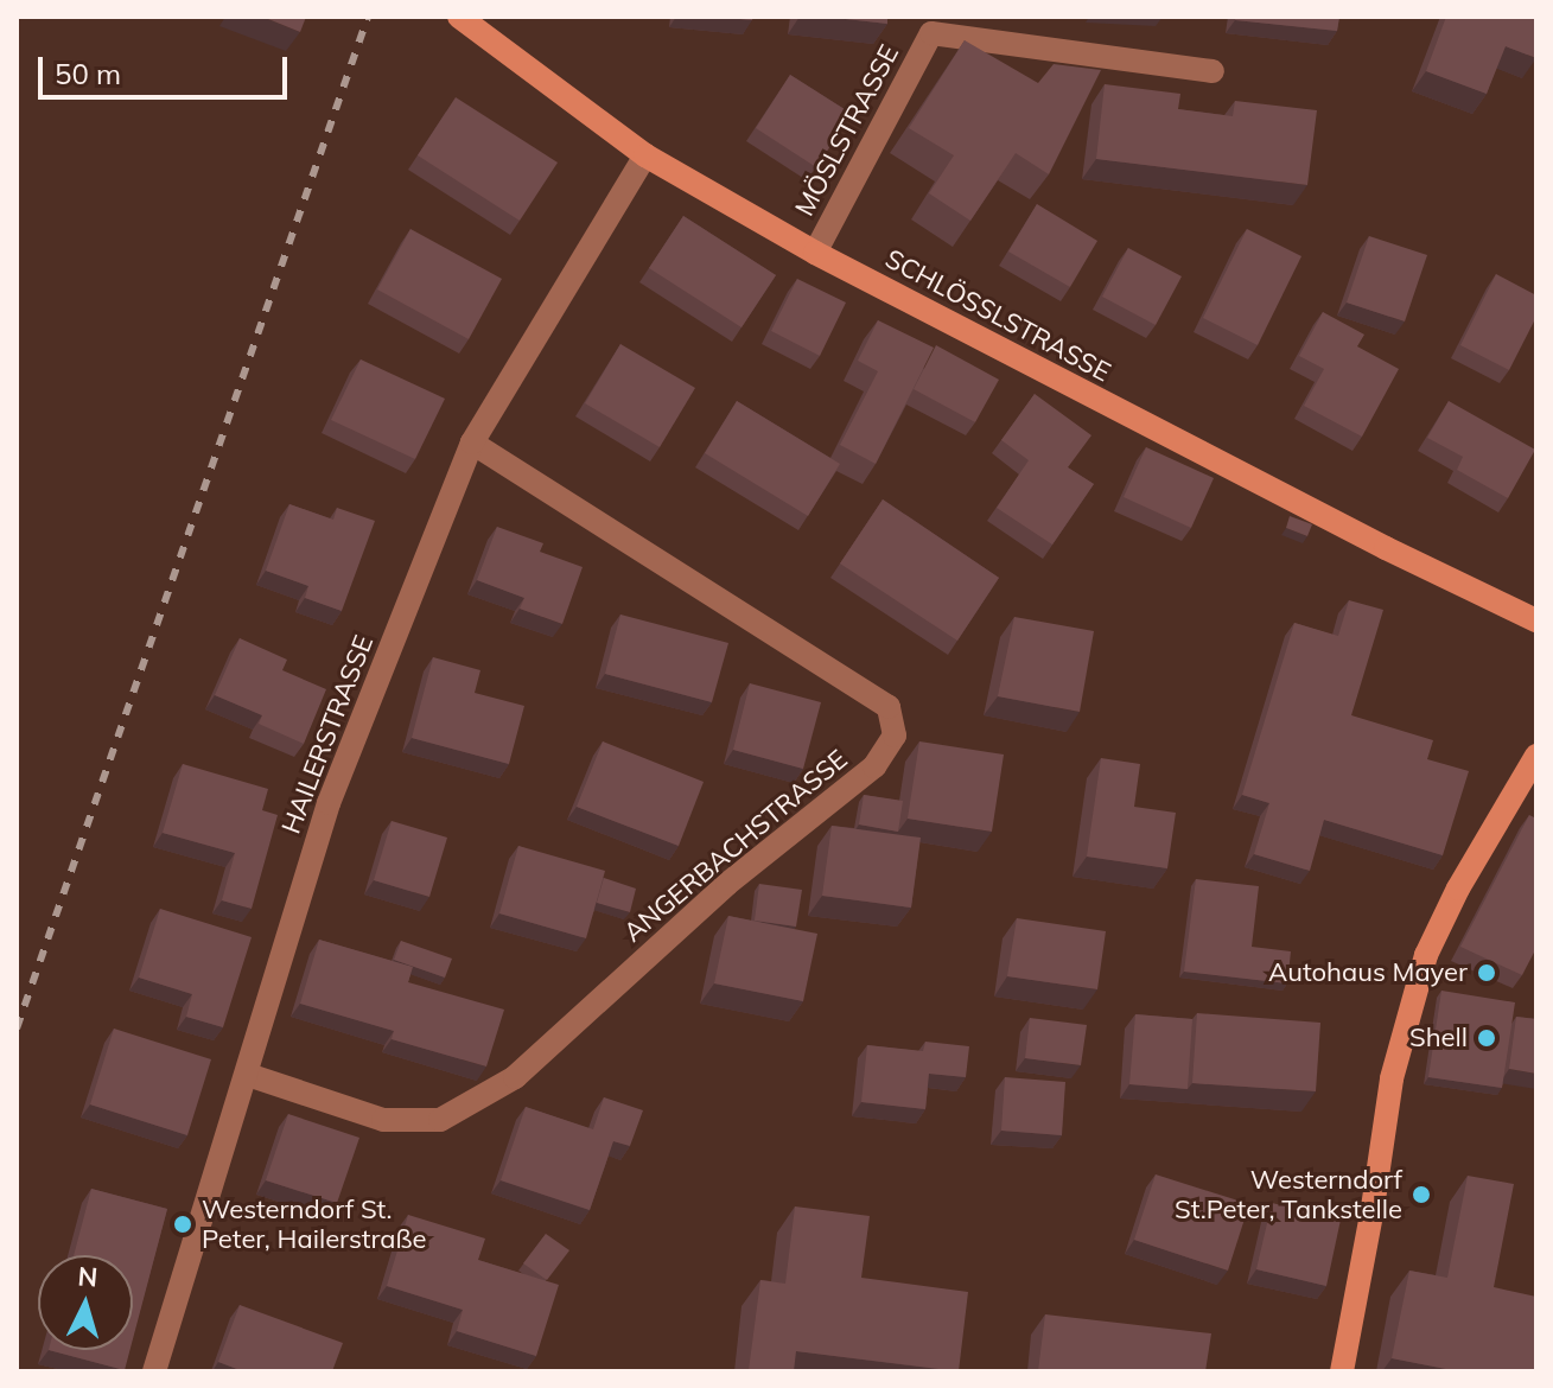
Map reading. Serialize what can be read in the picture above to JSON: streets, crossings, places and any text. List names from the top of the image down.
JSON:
{
  "streets": {
    "street": [
      "MÖSLSTRASSE",
      "SCHLÖSSLSTRASSE",
      "HAILERSTRASSE",
      "ANGERBACHSTRASSE"
    ]
  },
  "crossings": [
    ["MÖSLSTRASSE", "SCHLÖSSLSTRASSE"],
    ["SCHLÖSSLSTRASSE", "HAILERSTRASSE"],
    ["HAILERSTRASSE", "ANGERBACHSTRASSE"]
  ],
  "places": [
    "Autohaus Mayer",
    "Shell",
    "Westerndorf St.Peter, Tankstelle",
    "Westerndorf St. Peter, Hailerstraße"
  ],
  "scale_bar": "50 m",
  "north": "top"
}
